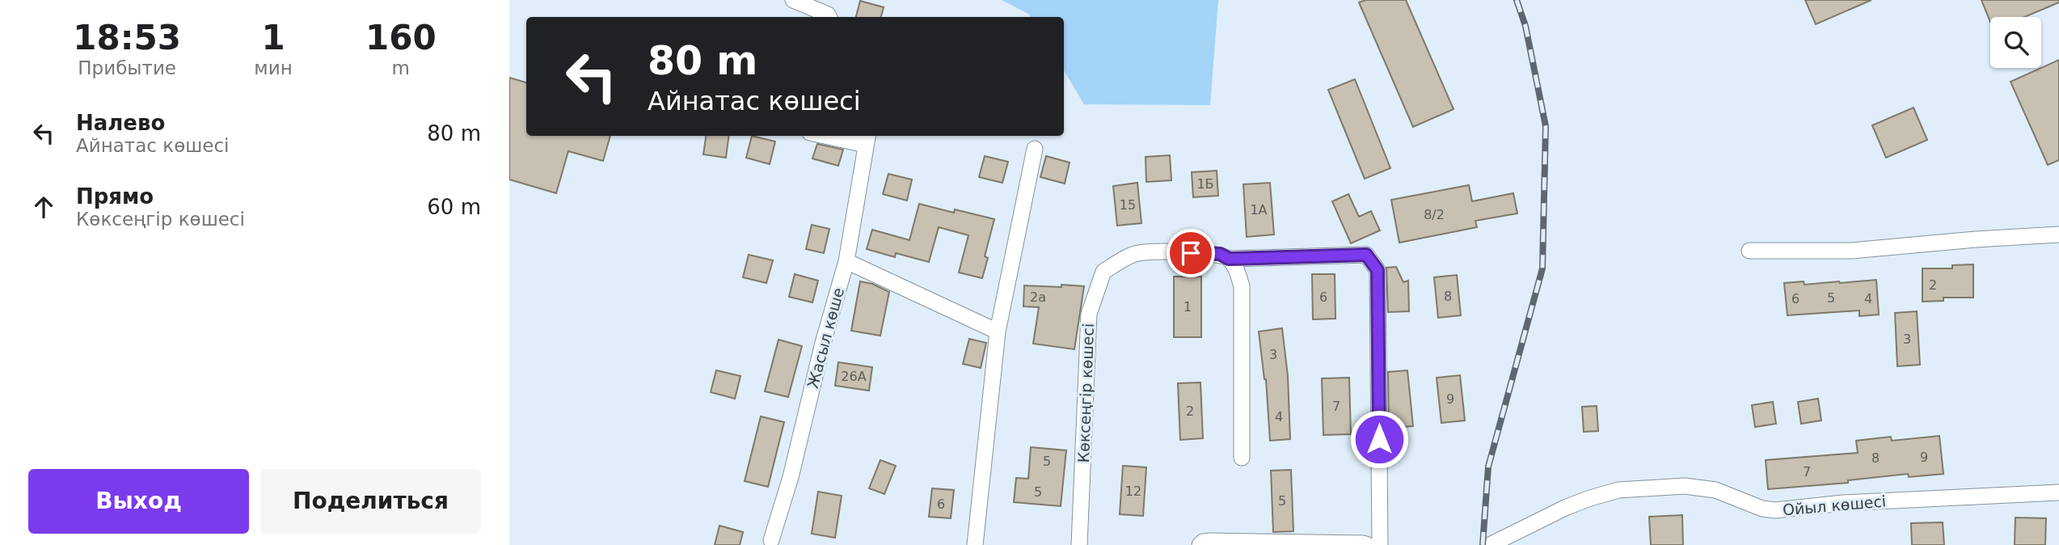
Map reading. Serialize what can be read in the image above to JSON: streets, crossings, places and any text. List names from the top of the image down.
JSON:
{
  "streets": {
    "street": ["Жасыл көше", "Көксеңгір көшесі", "Ойыл көшесі"]
  },
  "house_numbers": [
    "1Б",
    "15",
    "1А",
    "8/2",
    "2",
    "8",
    "2а",
    "6",
    "5",
    "6",
    "4",
    "1",
    "3",
    "3",
    "26А",
    "9",
    "7",
    "2",
    "4",
    "9",
    "8",
    "5",
    "7",
    "12",
    "5",
    "5",
    "6"
  ],
  "page": {
    "eta": [
      "18:53",
      "Прибытие",
      "1",
      "мин",
      "160",
      "m"
    ],
    "turn": ["80 m", "Айнатас көшесі"],
    "list": [
      {
        "name": "Налево",
        "note": "Айнатас көшесі",
        "value": "80 m"
      },
      {
        "name": "Прямо",
        "note": "Көксеңгір көшесі",
        "value": "60 m"
      }
    ],
    "buttons": ["Выход", "Поделиться"]
  }
}
